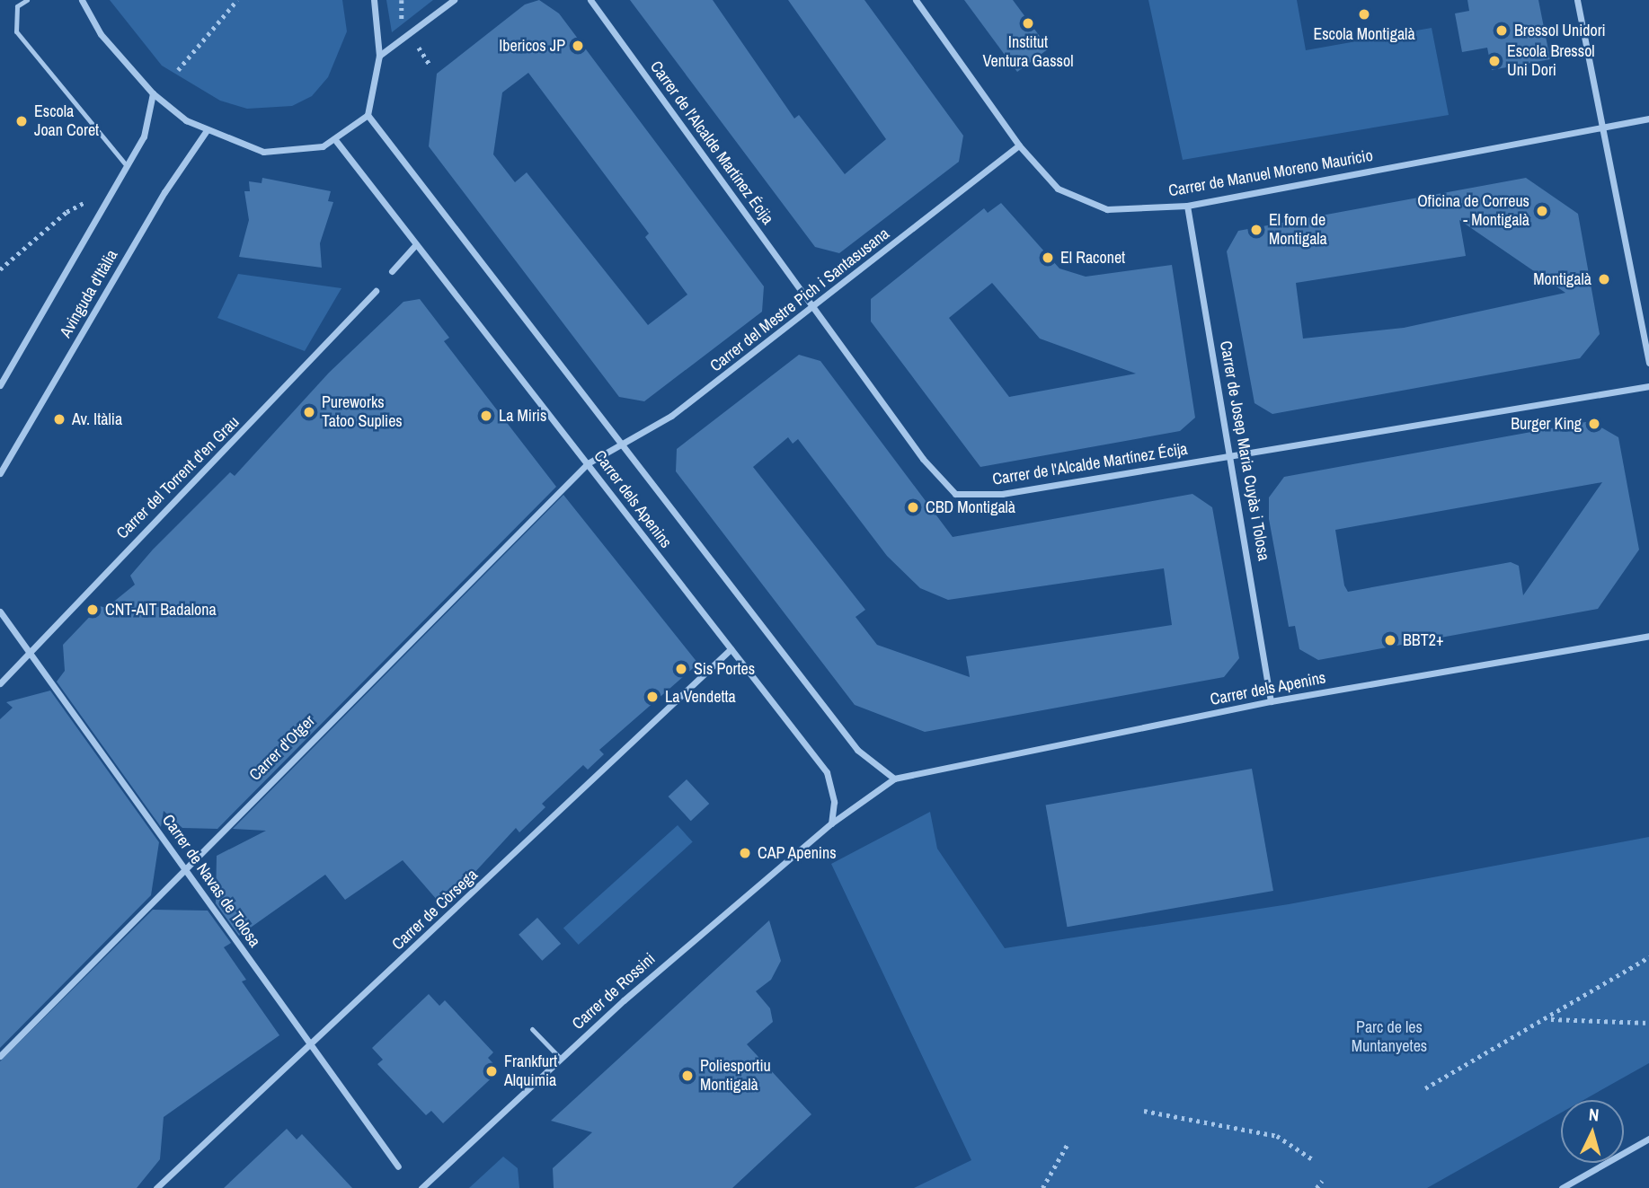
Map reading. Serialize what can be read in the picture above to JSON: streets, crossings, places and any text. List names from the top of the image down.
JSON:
{
  "streets": {
    "street": [
      "Carrer de l'Alcalde Martínez Écija",
      "Carrer de Manuel Moreno Mauricio",
      "Avinguda d'Itàlia",
      "Carrer del Mestre Pich i Santasusana",
      "Carrer de Josep Maria Cuyàs i Tolosa",
      "Carrer del Torrent d'en Grau",
      "Carrer dels Apenins",
      "Carrer d'Otger",
      "Carrer de Navas de Tolosa",
      "Carrer de Còrsega",
      "Carrer de Rossini"
    ]
  },
  "crossings": [
    ["Carrer de l'Alcalde Martínez Écija", "Carrer del Mestre Pich i Santasusana"],
    ["Carrer de l'Alcalde Martínez Écija", "Carrer de Josep Maria Cuyàs i Tolosa"],
    ["Carrer de Manuel Moreno Mauricio", "Carrer del Mestre Pich i Santasusana"],
    ["Carrer de Manuel Moreno Mauricio", "Carrer de Josep Maria Cuyàs i Tolosa"],
    ["Carrer del Mestre Pich i Santasusana", "Carrer dels Apenins"],
    ["Carrer del Mestre Pich i Santasusana", "Carrer d'Otger"],
    ["Carrer de Josep Maria Cuyàs i Tolosa", "Carrer dels Apenins"],
    ["Carrer del Torrent d'en Grau", "Carrer de Navas de Tolosa"],
    ["Carrer dels Apenins", "Carrer d'Otger"],
    ["Carrer dels Apenins", "Carrer de Còrsega"],
    ["Carrer dels Apenins", "Carrer de Rossini"],
    ["Carrer d'Otger", "Carrer de Navas de Tolosa"],
    ["Carrer de Navas de Tolosa", "Carrer de Còrsega"]
  ],
  "parks": ["Parc de les Muntanyetes"],
  "places": [
    "Escola Montigalà",
    "Institut Ventura Gassol",
    "Bressol Unidori",
    "Ibericos JP",
    "Escola Bressol Uni Dori",
    "Escola Joan Coret",
    "Oficina de Correus - Montigalà",
    "El forn de Montigala",
    "El Raconet",
    "Montigalà",
    "Pureworks Tatoo Suplies",
    "La Miris",
    "Av. Itàlia",
    "Burger King",
    "CBD Montigalà",
    "CNT-AIT Badalona",
    "BBT2+",
    "Sis Portes",
    "La Vendetta",
    "CAP Apenins",
    "Frankfurt Alquimia",
    "Poliesportiu Montigalà"
  ],
  "north": "top"
}
